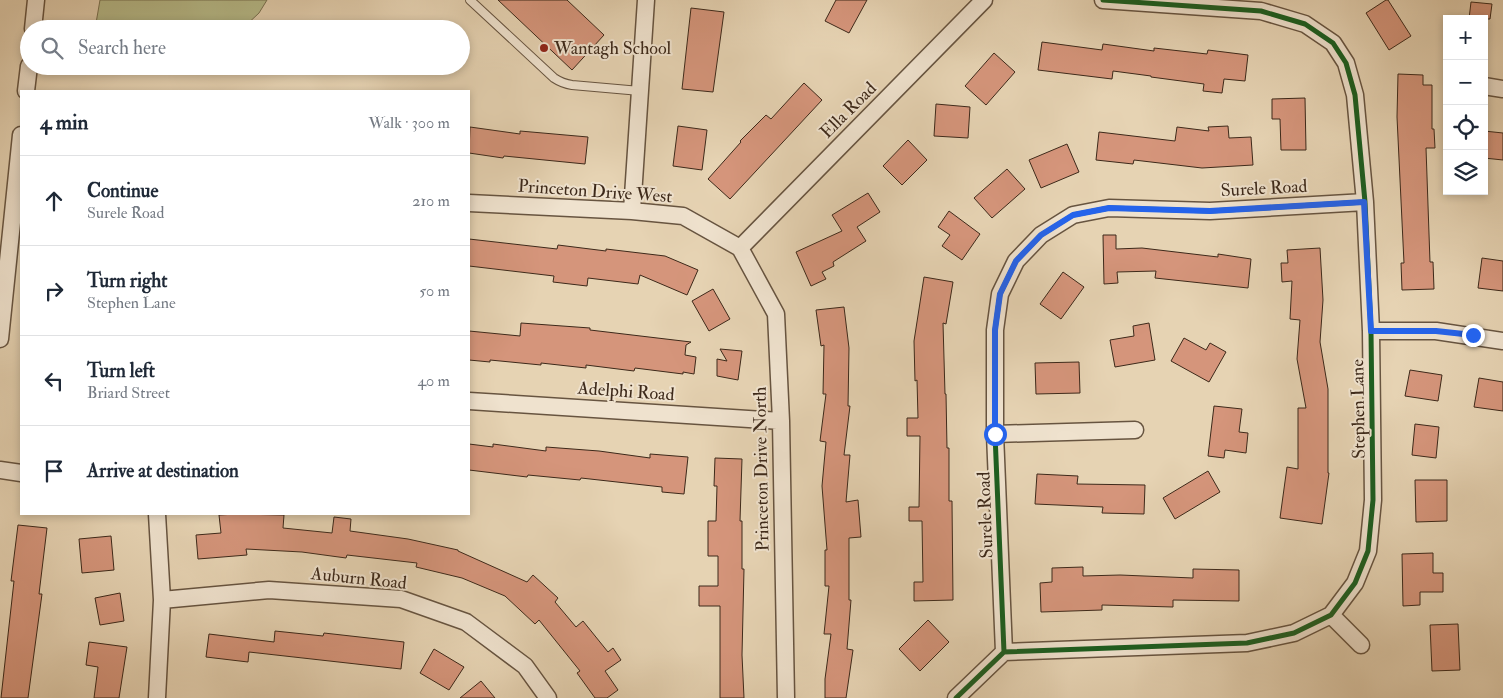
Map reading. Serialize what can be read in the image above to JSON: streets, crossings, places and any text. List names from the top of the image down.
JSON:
{
  "streets": {
    "street": [
      "Ella Road",
      "Surele Road",
      "Princeton Drive West",
      "Adelphi Road",
      "Stephen Lane",
      "Princeton Drive North",
      "Auburn Road"
    ]
  },
  "crossings": [
    ["Ella Road", "Princeton Drive West"],
    ["Ella Road", "Princeton Drive North"],
    ["Surele Road", "Stephen Lane"],
    ["Princeton Drive West", "Princeton Drive North"],
    ["Adelphi Road", "Princeton Drive North"]
  ],
  "places": ["Wantagh School"],
  "page": {
    "map_buttons": ["+", "−"],
    "search": "Search here",
    "heading": ["4 min", "Walk · 300 m"],
    "list": [
      ["Continue", "Surele Road", "210 m"],
      ["Turn right", "Stephen Lane", "50 m"],
      ["Turn left", "Briard Street", "40 m"],
      "Arrive at destination"
    ]
  }
}
